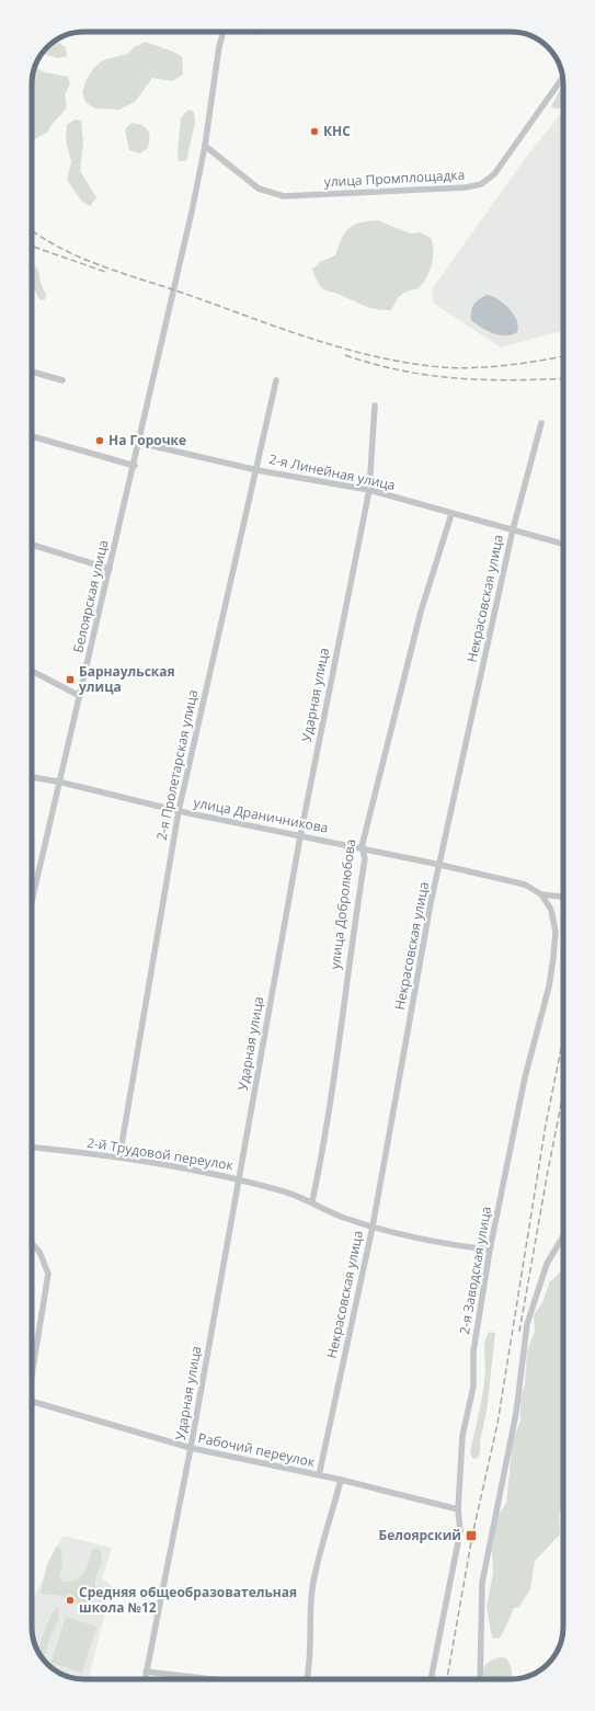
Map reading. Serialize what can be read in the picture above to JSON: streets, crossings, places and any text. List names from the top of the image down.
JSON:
{
  "streets": {
    "street": [
      "улица Промплощадка",
      "2-я Линейная улица",
      "Белоярская улица",
      "Некрасовская улица",
      "Ударная улица",
      "2-я Пролетарская улица",
      "улица Драничникова",
      "улица Добролюбова",
      "2-й Трудовой переулок",
      "2-я Заводская улица",
      "Рабочий переулок"
    ]
  },
  "crossings": [
    ["улица Промплощадка", "Белоярская улица"],
    ["2-я Линейная улица", "Белоярская улица"],
    ["2-я Линейная улица", "Некрасовская улица"],
    ["2-я Линейная улица", "Ударная улица"],
    ["2-я Линейная улица", "2-я Пролетарская улица"],
    ["2-я Линейная улица", "улица Добролюбова"],
    ["Белоярская улица", "улица Драничникова"],
    ["Некрасовская улица", "улица Драничникова"],
    ["Некрасовская улица", "2-й Трудовой переулок"],
    ["Некрасовская улица", "Рабочий переулок"],
    ["Ударная улица", "улица Драничникова"],
    ["Ударная улица", "2-й Трудовой переулок"],
    ["Ударная улица", "Рабочий переулок"],
    ["2-я Пролетарская улица", "улица Драничникова"],
    ["2-я Пролетарская улица", "2-й Трудовой переулок"],
    ["улица Драничникова", "улица Добролюбова"],
    ["улица Драничникова", "2-я Заводская улица"],
    ["улица Добролюбова", "2-й Трудовой переулок"],
    ["2-й Трудовой переулок", "2-я Заводская улица"],
    ["2-я Заводская улица", "Рабочий переулок"]
  ],
  "places": {
    "other": ["КНС", "На Горочке", "Средняя общеобразовательная школа №12"],
    "transit": ["Барнаульская улица", "Белоярский"]
  }
}
